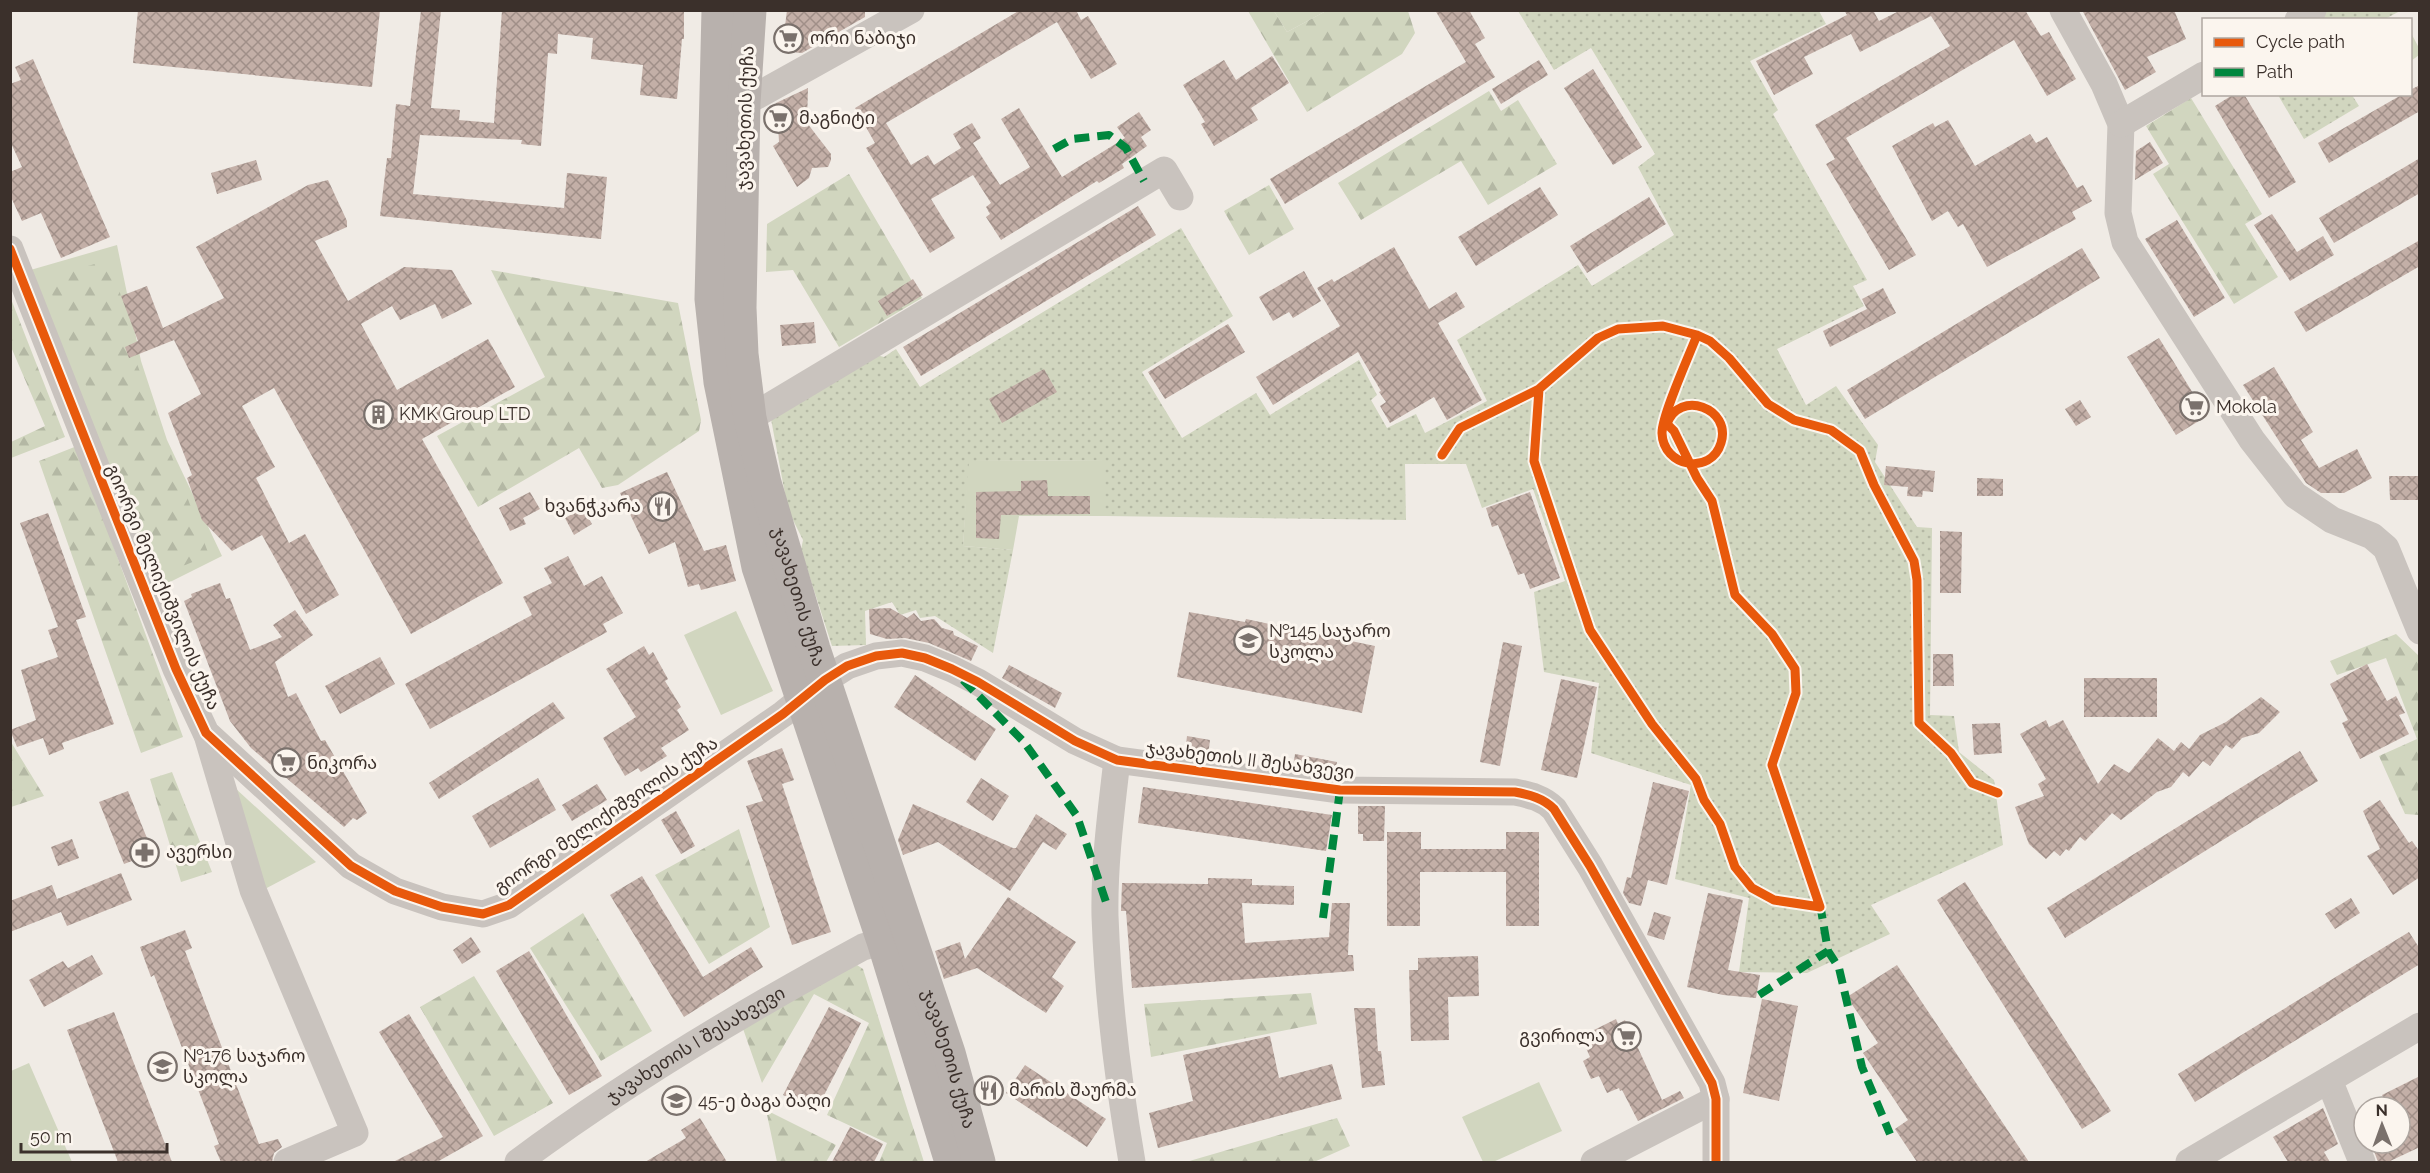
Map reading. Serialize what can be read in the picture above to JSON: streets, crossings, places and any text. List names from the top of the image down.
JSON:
{
  "streets": {
    "main road": ["ჯავახეთის ქუჩა"],
    "street": ["გიორგი მელიქიშვილის ქუჩა", "ჯავახეთის II შესახვევი", "ჯავახეთის I შესახვევი"]
  },
  "crossings": [
    ["ჯავახეთის ქუჩა", "გიორგი მელიქიშვილის ქუჩა"],
    ["ჯავახეთის ქუჩა", "ჯავახეთის II შესახვევი"],
    ["ჯავახეთის ქუჩა", "ჯავახეთის I შესახვევი"],
    ["გიორგი მელიქიშვილის ქუჩა", "ჯავახეთის II შესახვევი"]
  ],
  "places": {
    "supermarket": [
      "ორი ნაბიჯი",
      "მაგნიტი",
      "Mokola",
      "ნიკორა",
      "გვირილა"
    ],
    "building": ["KMK Group LTD"],
    "restaurant": ["ხვანჭკარა", "მარის შაურმა"],
    "school or university": ["№145 საჯარო სკოლა", "№176 საჯარო სკოლა", "45-ე ბაგა ბაღი"],
    "pharmacy": ["ავერსი"]
  },
  "legend": ["Cycle path", "Path"],
  "scale_bar": "50 m",
  "north": "top"
}
